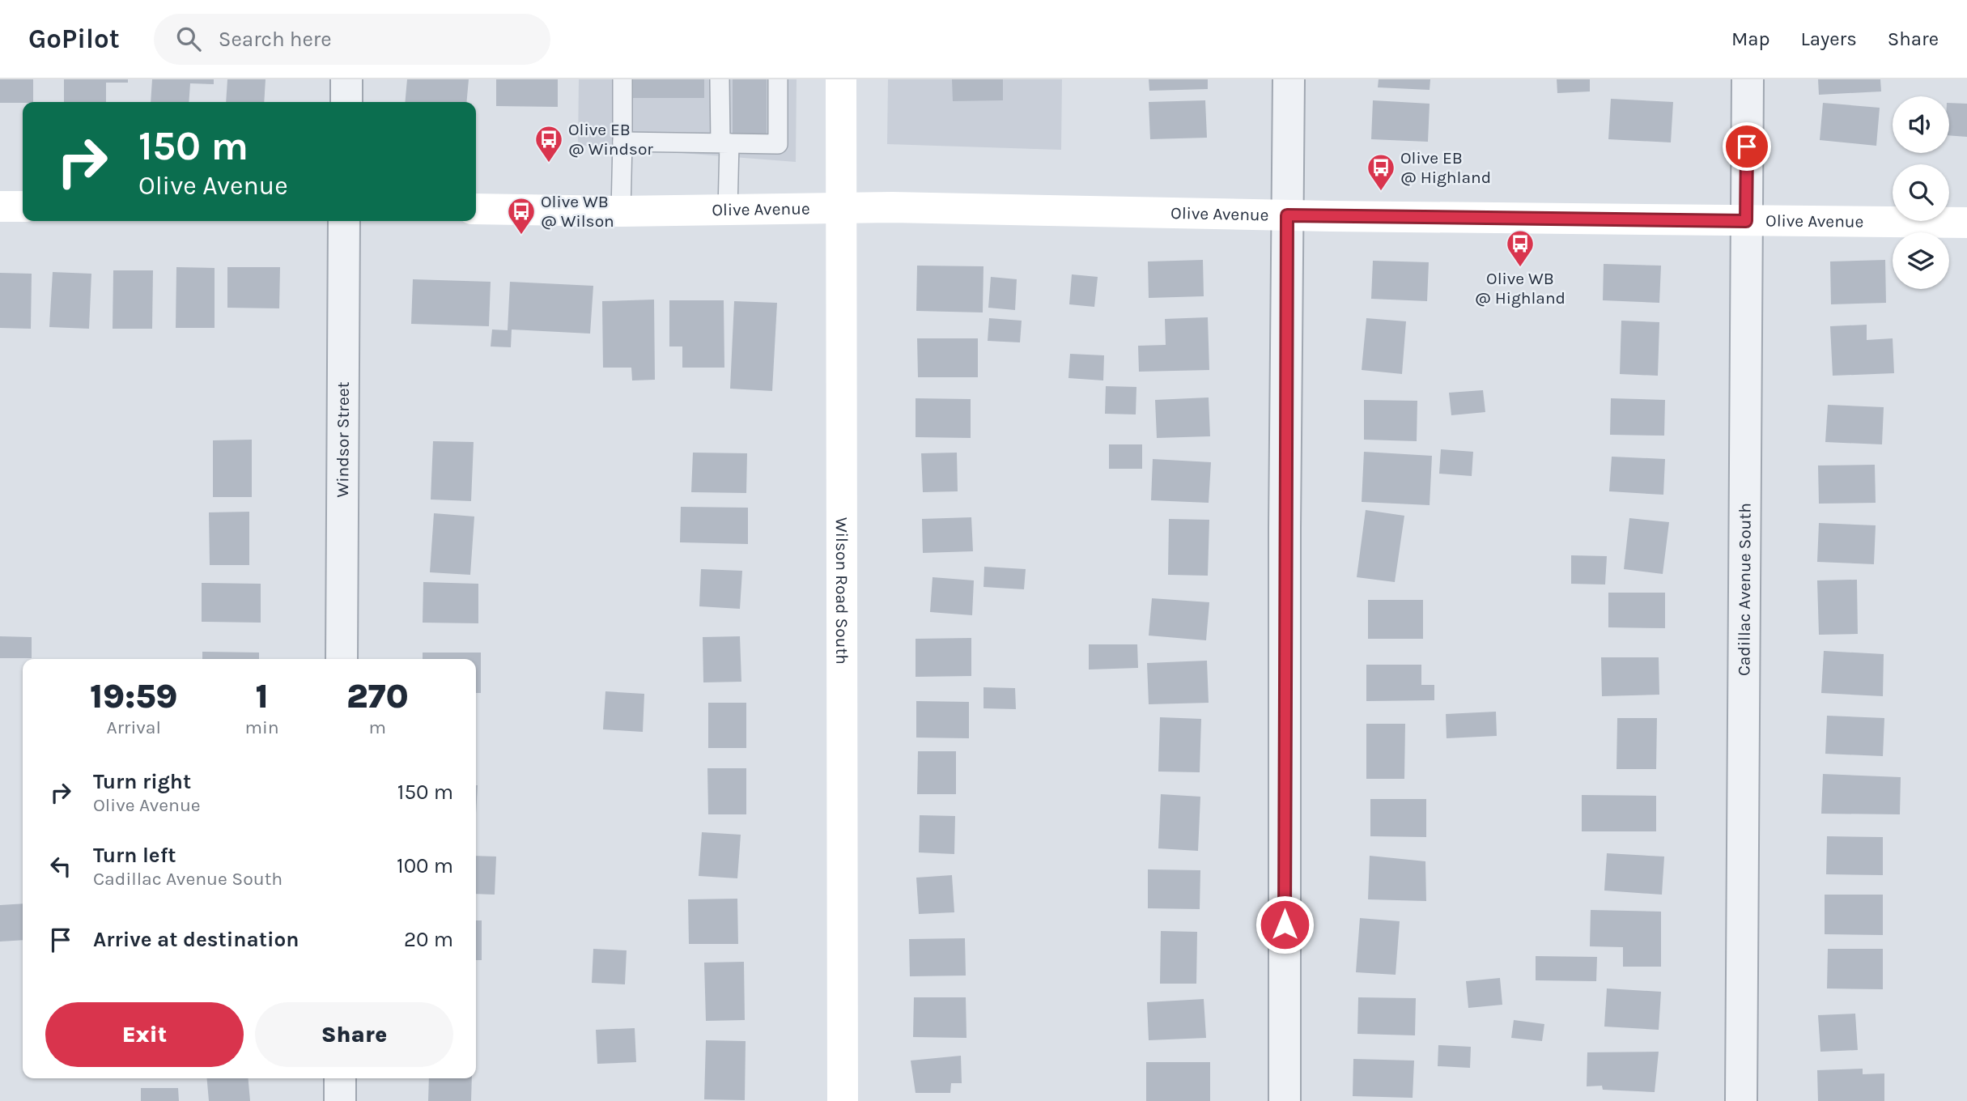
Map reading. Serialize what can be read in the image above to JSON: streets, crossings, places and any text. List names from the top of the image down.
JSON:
{
  "streets": {
    "main road": ["Olive Avenue", "Wilson Road South"],
    "street": ["Windsor Street", "Cadillac Avenue South"]
  },
  "crossings": [
    ["Olive Avenue", "Wilson Road South"],
    ["Olive Avenue", "Cadillac Avenue South"]
  ],
  "places": {
    "bus stop": [
      "Olive EB @ Windsor",
      "Olive EB @ Highland",
      "Olive WB @ Wilson",
      "Olive WB @ Highland"
    ]
  },
  "page": {
    "header": "GoPilot",
    "search": "Search here",
    "nav": ["Map", "Layers", "Share"],
    "turn": ["150 m", "Olive Avenue"],
    "eta": [
      "19:59",
      "Arrival",
      "1",
      "min",
      "270",
      "m"
    ],
    "list": [
      {
        "name": "Turn right",
        "note": "Olive Avenue",
        "value": "150 m"
      },
      {
        "name": "Turn left",
        "note": "Cadillac Avenue South",
        "value": "100 m"
      },
      {
        "name": "Arrive at destination",
        "value": "20 m"
      }
    ],
    "buttons": ["Exit", "Share"]
  }
}
